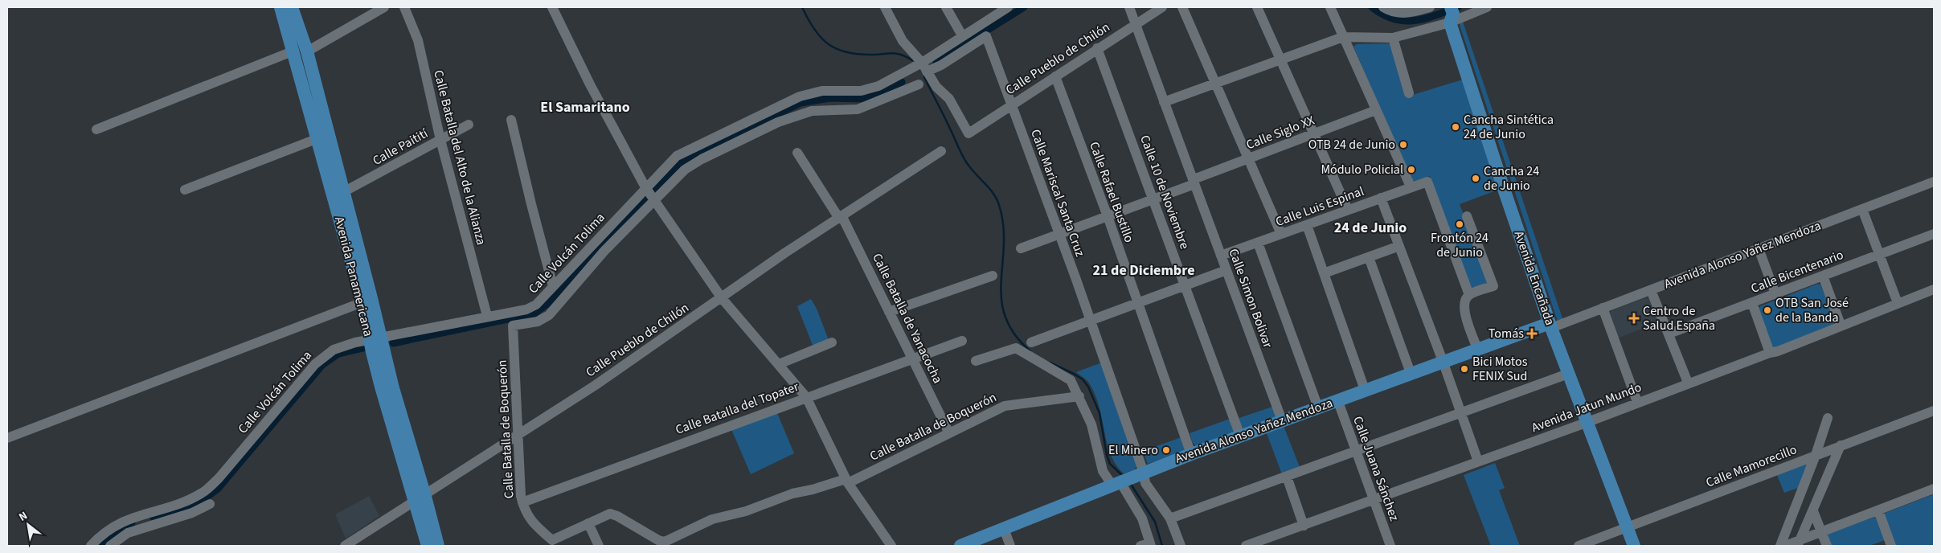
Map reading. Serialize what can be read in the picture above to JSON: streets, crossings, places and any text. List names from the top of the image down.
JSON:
{
  "streets": {
    "main road": ["Avenida Alonso Yañez Mendoza", "Avenida Panamericana", "Avenida Encañada"],
    "street": [
      "Calle Pueblo de Chilón",
      "Calle Siglo XX",
      "Calle Paitití",
      "Calle Batalla del Alto de la Alianza",
      "Calle Rafael Bustillo",
      "Calle 10 de Noviembre",
      "Calle Mariscal Santa Cruz",
      "Calle Luis Espinal",
      "Calle Volcán Tolima",
      "Calle Bicentenario",
      "Calle Simon Bolivar",
      "Calle Batalla de Yanacocha",
      "Avenida Jatun Mundo",
      "Calle Batalla del Topater",
      "Calle Batalla de Boquerón",
      "Calle Mamorecillo",
      "Calle Juana Sánchez"
    ]
  },
  "crossings": [
    ["Calle Pueblo de Chilón", "Calle Rafael Bustillo"],
    ["Calle Pueblo de Chilón", "Calle 10 de Noviembre"],
    ["Calle Pueblo de Chilón", "Calle Mariscal Santa Cruz"],
    ["Calle Pueblo de Chilón", "Avenida Panamericana"],
    ["Calle Pueblo de Chilón", "Calle Batalla de Yanacocha"],
    ["Calle Pueblo de Chilón", "Calle Batalla de Boquerón"],
    ["Calle Siglo XX", "Calle Rafael Bustillo"],
    ["Calle Siglo XX", "Calle 10 de Noviembre"],
    ["Calle Siglo XX", "Calle Mariscal Santa Cruz"],
    ["Calle Siglo XX", "Calle Simon Bolivar"],
    ["Calle Paitití", "Calle Batalla del Alto de la Alianza"],
    ["Calle Paitití", "Avenida Panamericana"],
    ["Calle Batalla del Alto de la Alianza", "Calle Volcán Tolima"],
    ["Calle Rafael Bustillo", "Avenida Alonso Yañez Mendoza"],
    ["Calle 10 de Noviembre", "Avenida Alonso Yañez Mendoza"],
    ["Calle Mariscal Santa Cruz", "Avenida Alonso Yañez Mendoza"],
    ["Calle Luis Espinal", "Calle Simon Bolivar"],
    ["Calle Volcán Tolima", "Avenida Panamericana"],
    ["Calle Volcán Tolima", "Calle Batalla de Boquerón"],
    ["Avenida Alonso Yañez Mendoza", "Avenida Encañada"],
    ["Avenida Alonso Yañez Mendoza", "Calle Simon Bolivar"],
    ["Avenida Alonso Yañez Mendoza", "Calle Juana Sánchez"],
    ["Avenida Encañada", "Avenida Jatun Mundo"],
    ["Avenida Encañada", "Calle Mamorecillo"],
    ["Calle Batalla de Yanacocha", "Calle Batalla del Topater"],
    ["Calle Batalla de Yanacocha", "Calle Batalla de Boquerón"],
    ["Avenida Jatun Mundo", "Calle Juana Sánchez"],
    ["Calle Batalla del Topater", "Calle Batalla de Boquerón"]
  ],
  "districts": ["El Samaritano", "24 de Junio", "21 de Diciembre"],
  "places": {
    "other": [
      "Cancha Sintética 24 de Junio",
      "OTB 24 de Junio",
      "Módulo Policial",
      "Cancha 24 de Junio",
      "Frontón 24 de Junio",
      "OTB San José de la Banda",
      "Bici Motos FENIX Sud",
      "El Minero"
    ],
    "health": ["Centro de Salud España", "Tomás"]
  },
  "north": "top left"
}
